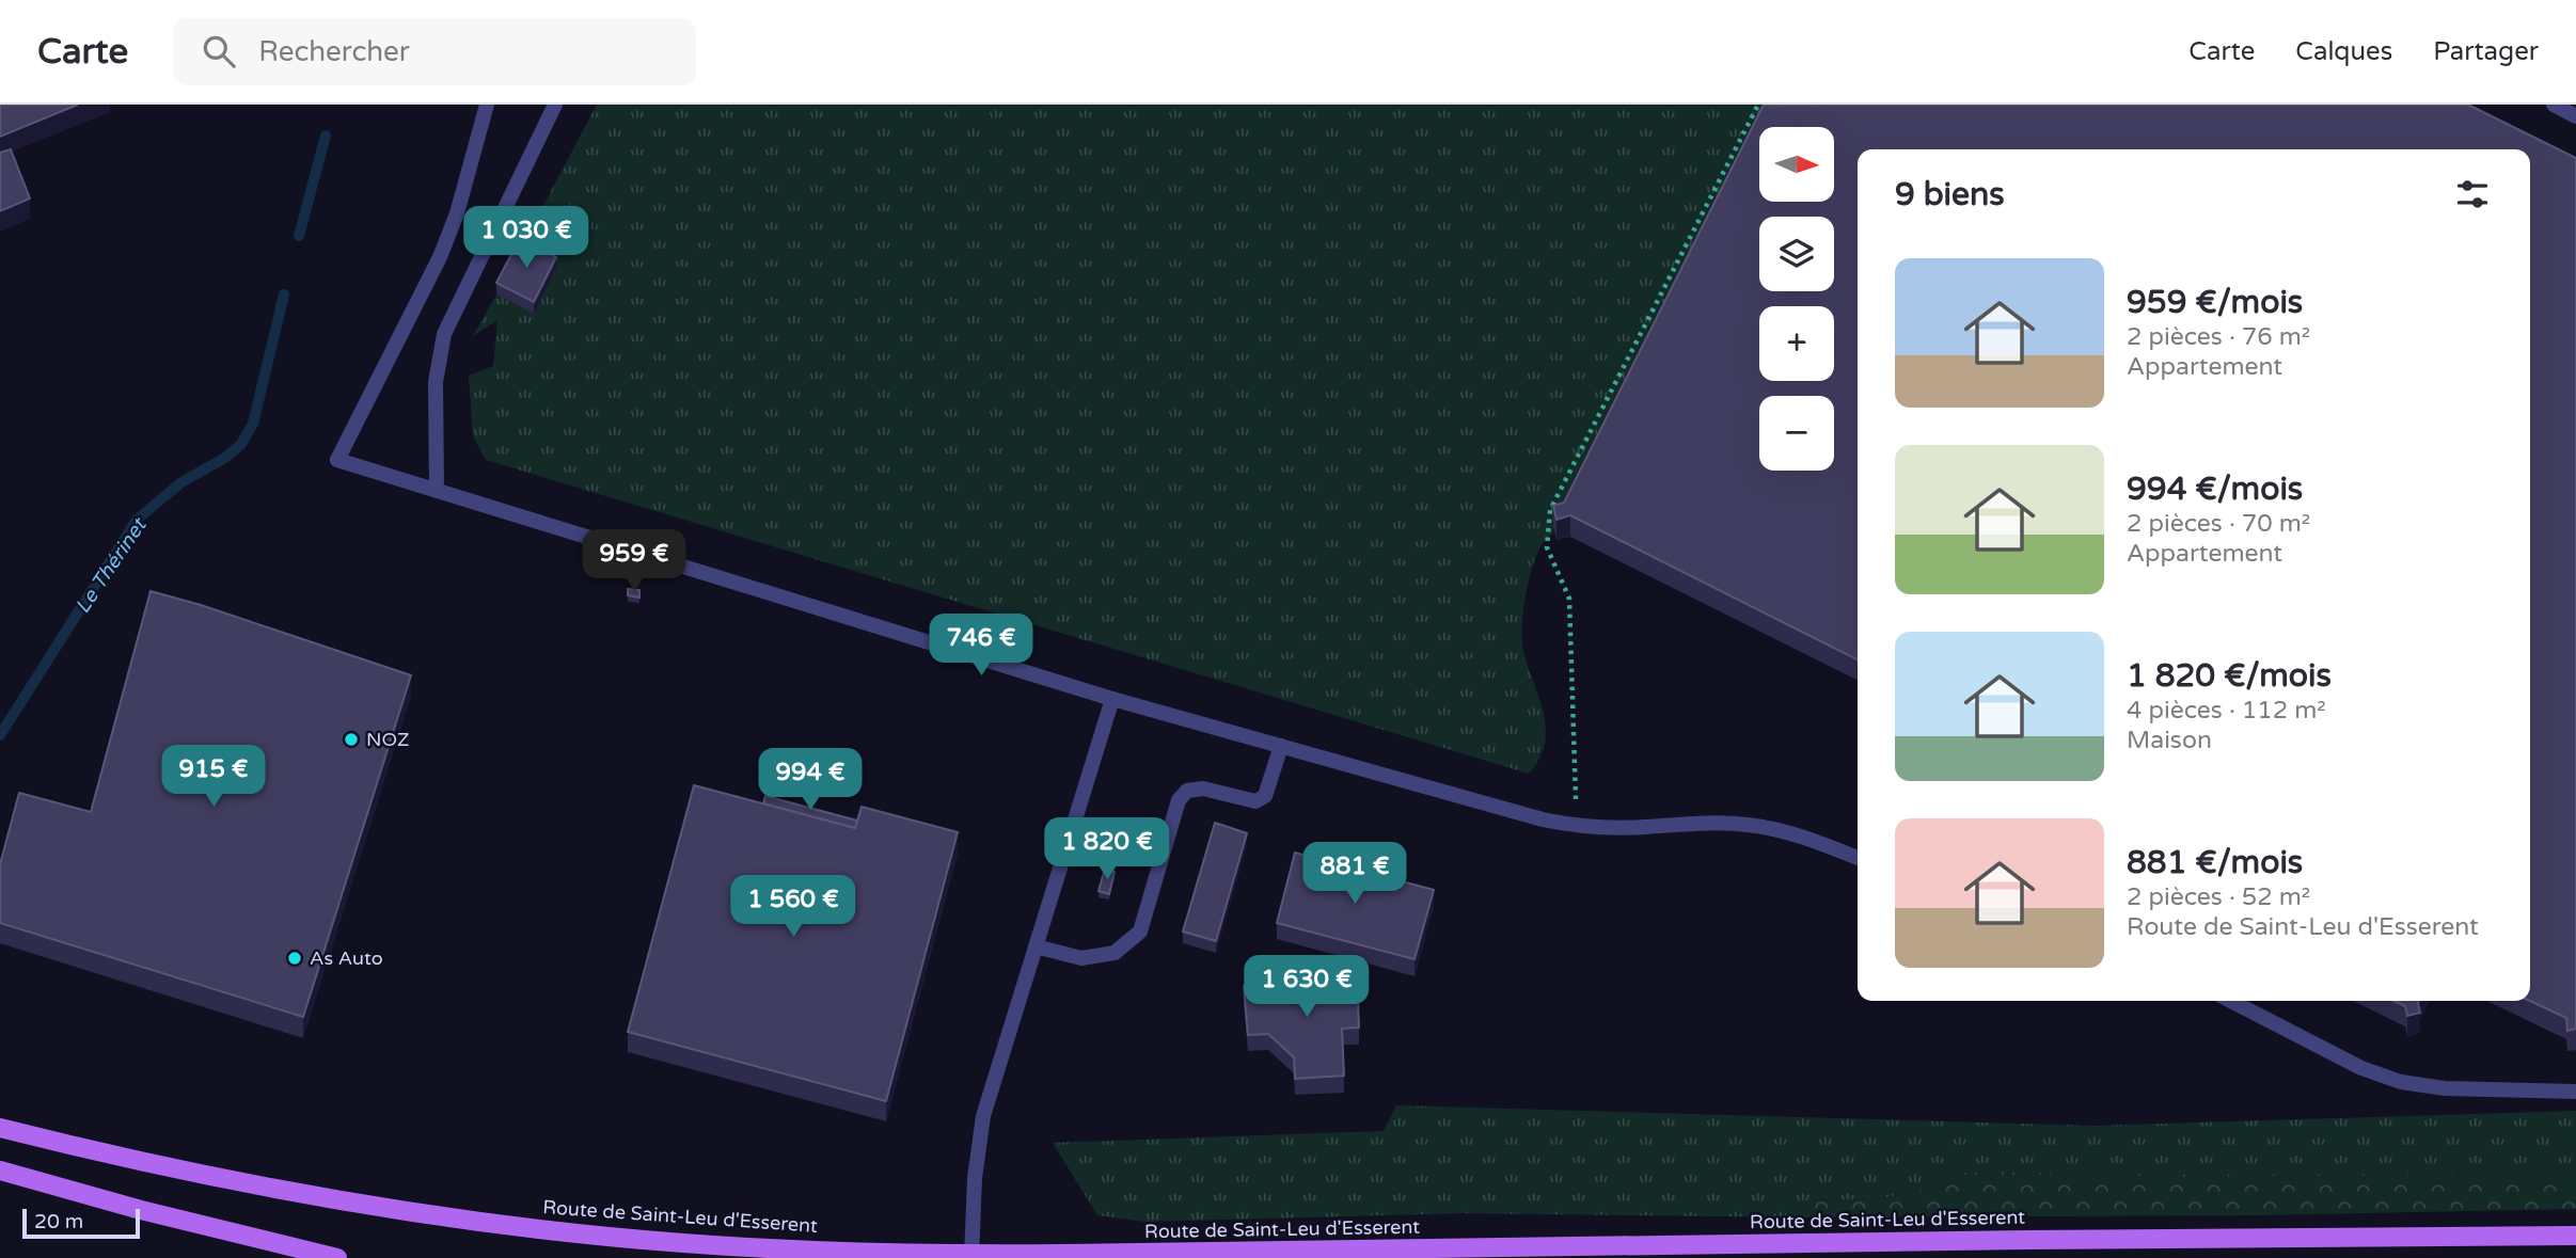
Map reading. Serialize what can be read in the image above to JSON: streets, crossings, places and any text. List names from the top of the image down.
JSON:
{
  "streets": {
    "main road": ["Route de Saint-Leu d'Esserent"]
  },
  "water": ["Le Thérinet"],
  "places": ["NOZ", "As Auto"],
  "scale_bar": "20 m",
  "north": "right",
  "page": {
    "header": "Carte",
    "search": "Rechercher",
    "nav": ["Carte", "Calques", "Partager"],
    "map_buttons": ["+", "−"],
    "heading": "9 biens",
    "price": [
      "1 030 €",
      "959 €",
      "746 €",
      "915 €",
      "994 €",
      "1 820 €",
      "881 €",
      "1 560 €",
      "1 630 €"
    ],
    "list": [
      {
        "name": "959 €/mois",
        "note": "2 pièces · 76 m² · Appartement"
      },
      {
        "name": "994 €/mois",
        "note": "2 pièces · 70 m² · Appartement"
      },
      {
        "name": "1 820 €/mois",
        "note": "4 pièces · 112 m² · Maison"
      },
      {
        "name": "881 €/mois",
        "note": "2 pièces · 52 m² · Route de Saint-Leu d'Esserent"
      }
    ],
    "scale": "20 m"
  }
}
